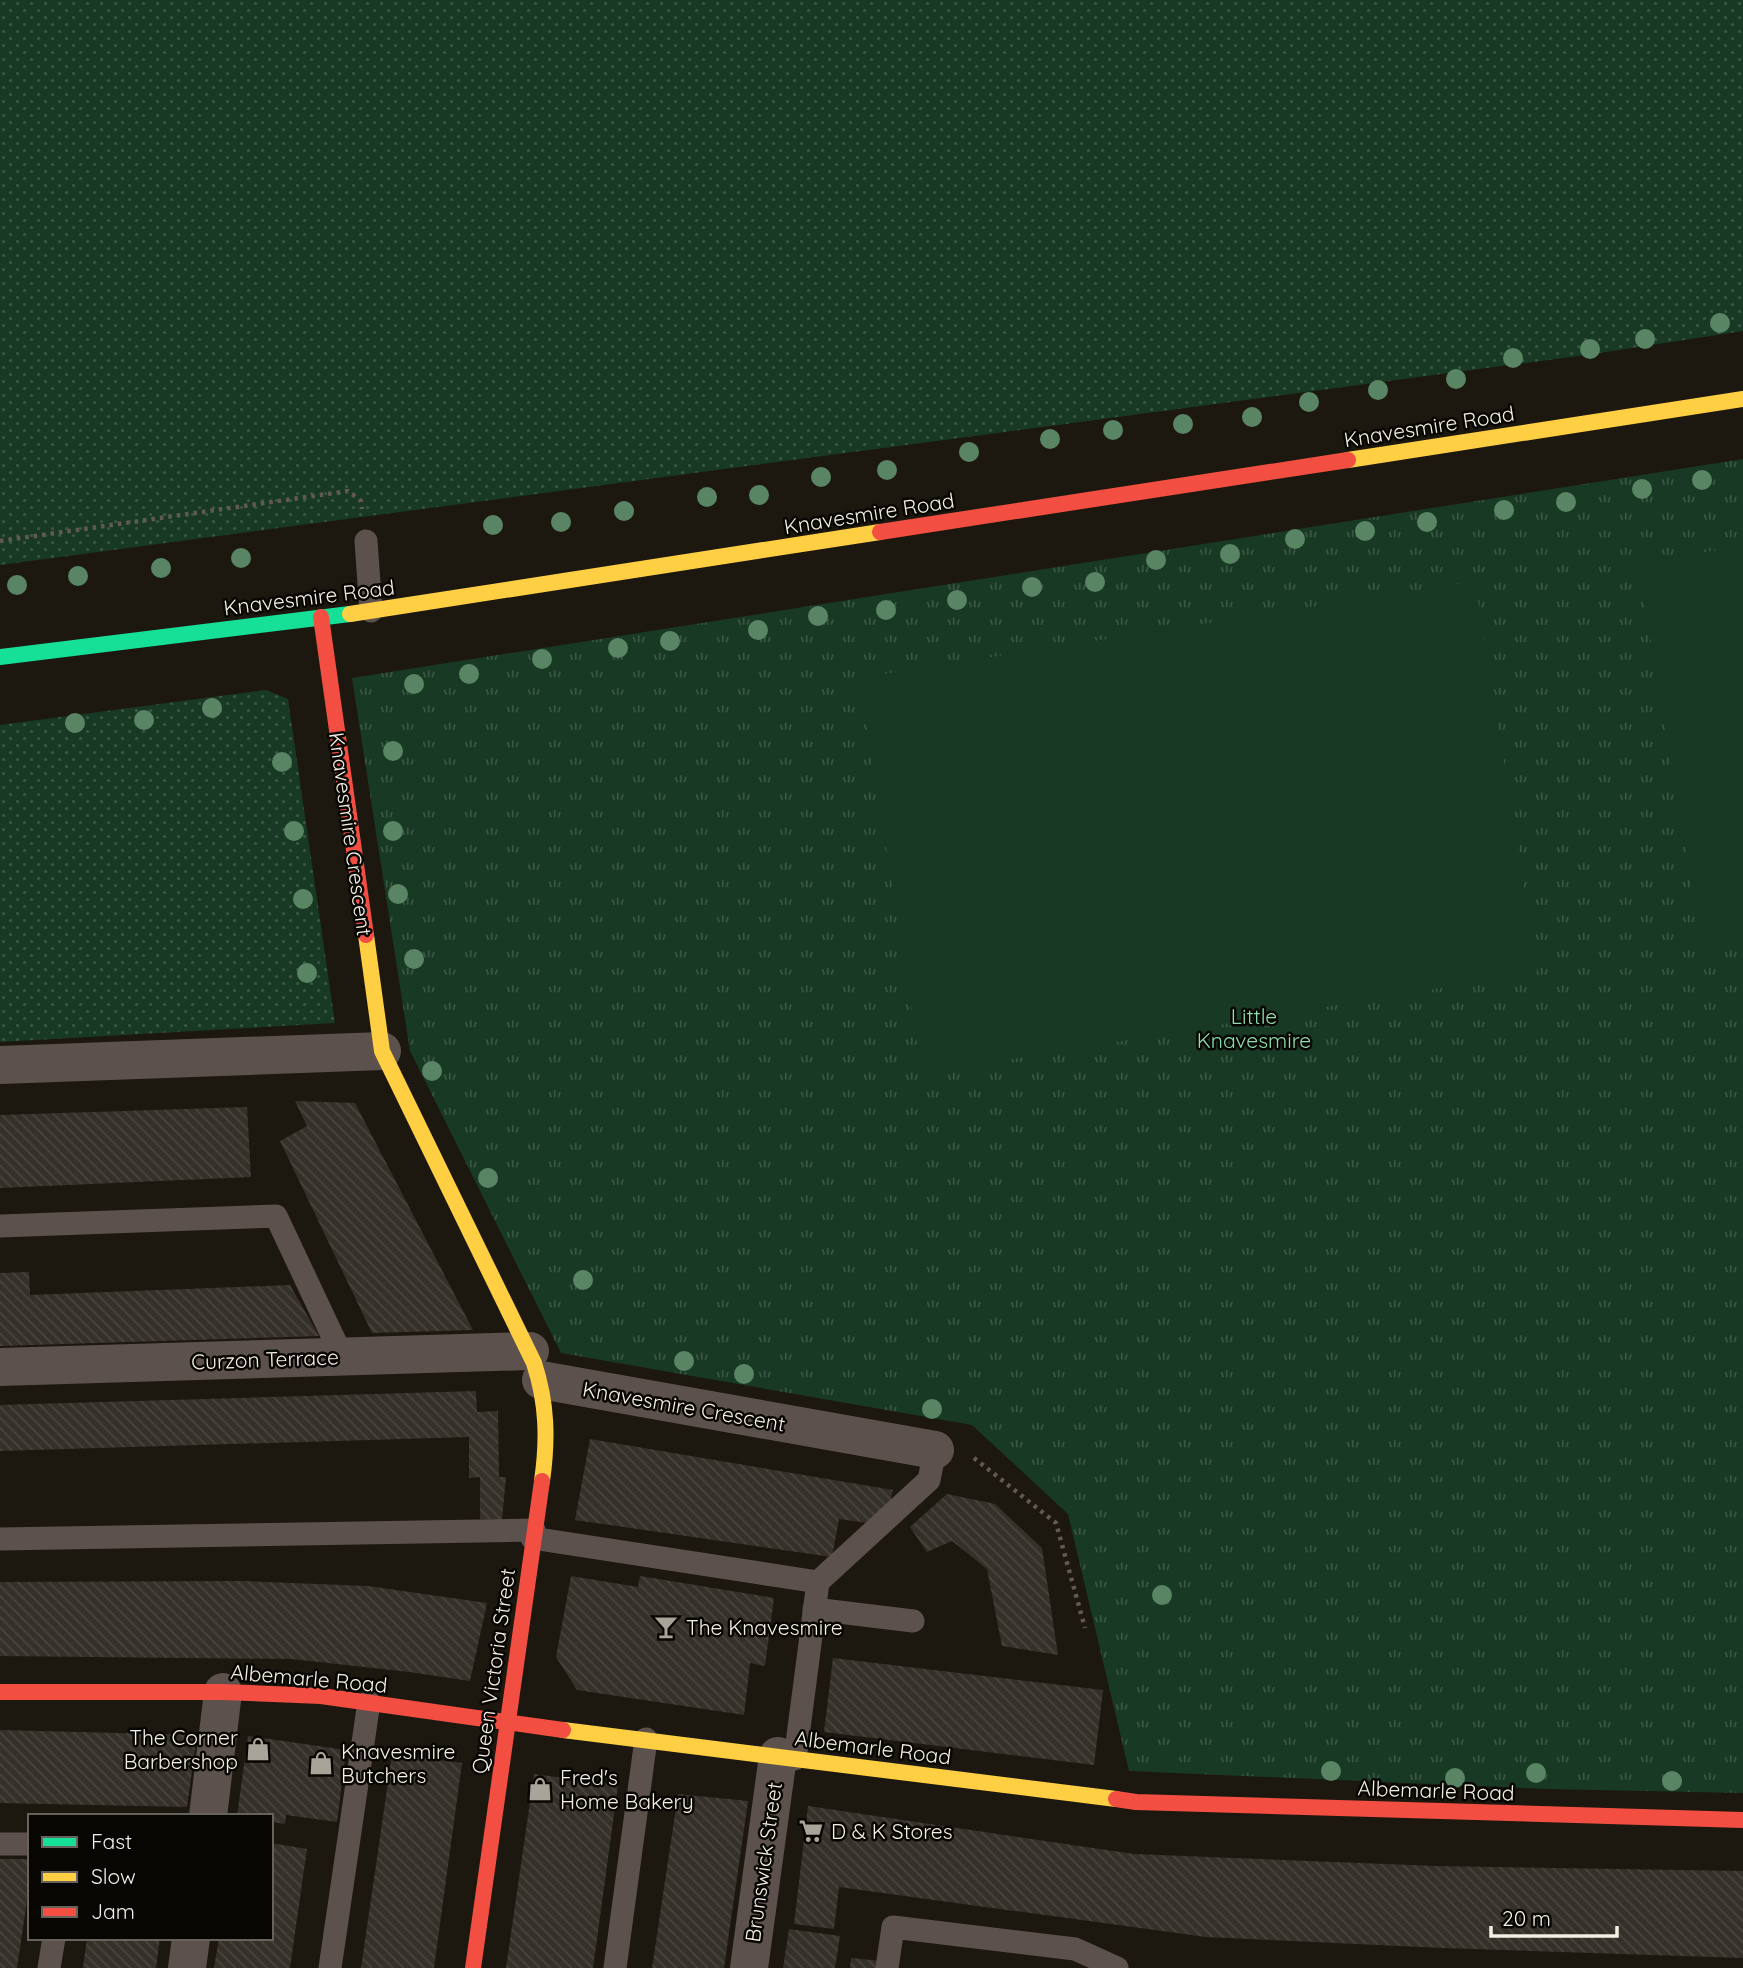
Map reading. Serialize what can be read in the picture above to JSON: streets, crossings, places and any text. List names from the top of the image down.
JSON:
{
  "streets": {
    "street": [
      "Knavesmire Road",
      "Knavesmire Crescent",
      "Curzon Terrace",
      "Queen Victoria Street",
      "Albemarle Road",
      "Brunswick Street"
    ]
  },
  "crossings": [
    ["Knavesmire Road", "Knavesmire Crescent"],
    ["Knavesmire Crescent", "Curzon Terrace"],
    ["Knavesmire Crescent", "Queen Victoria Street"],
    ["Curzon Terrace", "Queen Victoria Street"],
    ["Queen Victoria Street", "Albemarle Road"],
    ["Albemarle Road", "Brunswick Street"]
  ],
  "parks": ["Little Knavesmire"],
  "places": {
    "bar": ["The Knavesmire"],
    "shop": ["The Corner Barbershop", "Knavesmire Butchers", "Fred's Home Bakery"],
    "supermarket": ["D & K Stores"]
  },
  "legend": ["Fast", "Slow", "Jam"],
  "scale_bar": "20 m"
}
